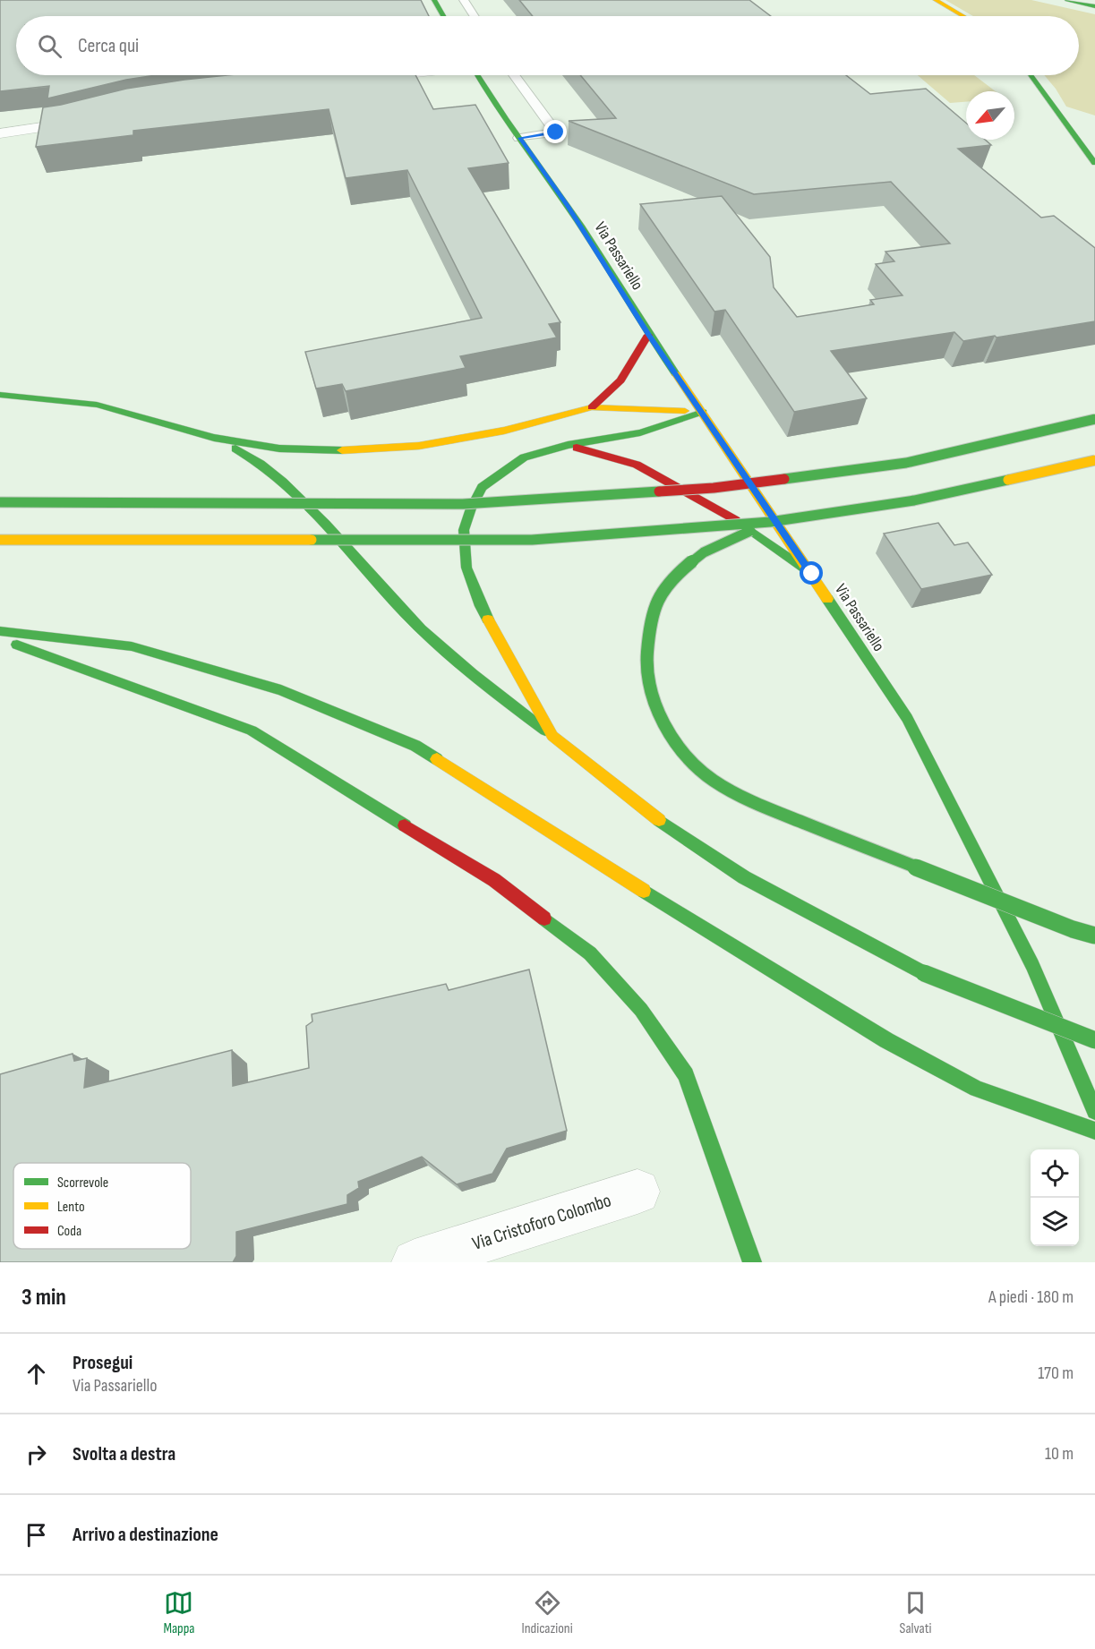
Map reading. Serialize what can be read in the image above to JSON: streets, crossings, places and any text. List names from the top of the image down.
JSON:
{
  "streets": {
    "main road": ["Via Passariello"],
    "street": ["Via Cristoforo Colombo"]
  },
  "legend": ["Scorrevole", "Lento", "Coda"],
  "north": "bottom left",
  "page": {
    "search": "Cerca qui",
    "heading": ["3 min", "A piedi · 180 m"],
    "list": [
      ["Prosegui", "Via Passariello", "170 m"],
      ["Svolta a destra", "10 m"],
      "Arrivo a destinazione"
    ],
    "nav": ["Mappa", "Indicazioni", "Salvati"]
  }
}
